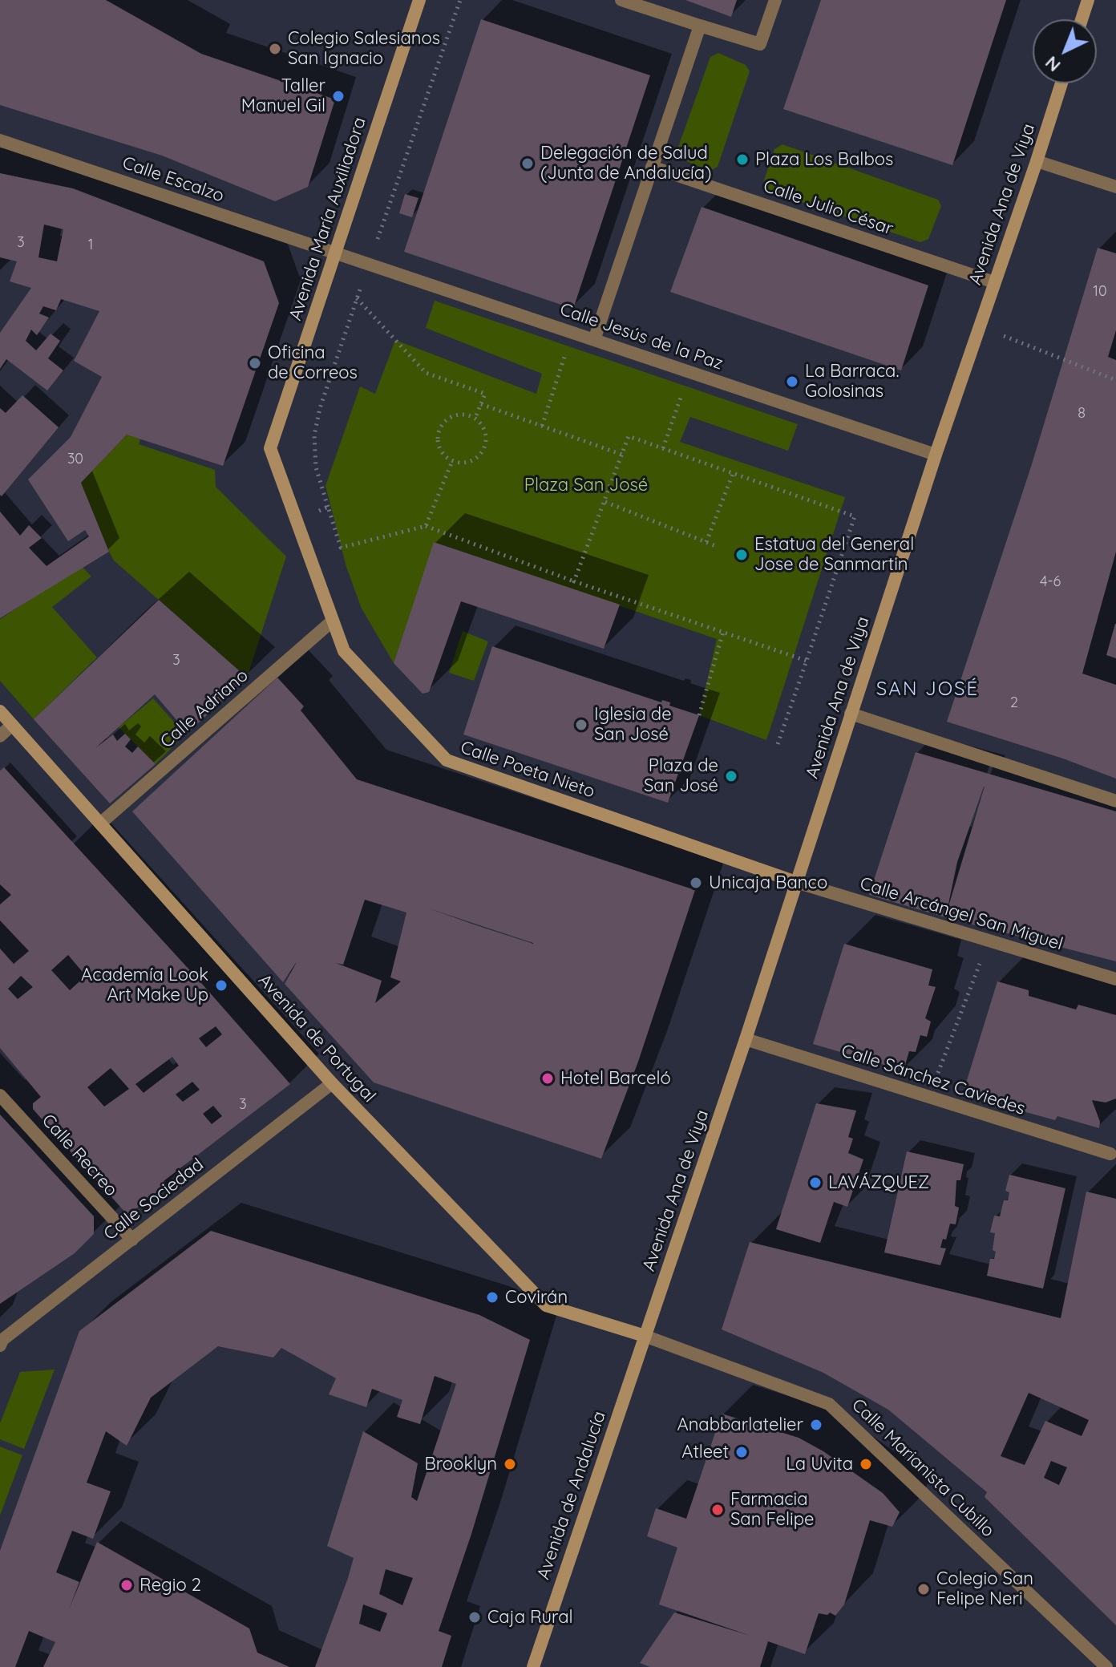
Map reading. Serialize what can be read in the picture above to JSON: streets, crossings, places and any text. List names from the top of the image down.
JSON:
{
  "streets": {
    "street": [
      "Calle Escalzo",
      "Avenida Ana de Viya",
      "Calle Julio César",
      "Avenida María Auxiliadora",
      "Calle Jesús de la Paz",
      "Calle Adriano",
      "Calle Poeta Nieto",
      "Calle Arcángel San Miguel",
      "Avenida de Portugal",
      "Calle Sánchez Caviedes",
      "Calle Recreo",
      "Calle Sociedad",
      "Calle Marianista Cubillo",
      "Avenida de Andalucía"
    ]
  },
  "crossings": [
    ["Calle Escalzo", "Avenida María Auxiliadora"],
    ["Calle Escalzo", "Calle Jesús de la Paz"],
    ["Avenida Ana de Viya", "Calle Julio César"],
    ["Avenida Ana de Viya", "Calle Jesús de la Paz"],
    ["Avenida Ana de Viya", "Calle Poeta Nieto"],
    ["Avenida Ana de Viya", "Calle Arcángel San Miguel"],
    ["Avenida Ana de Viya", "Avenida de Portugal"],
    ["Avenida Ana de Viya", "Calle Sánchez Caviedes"],
    ["Avenida Ana de Viya", "Calle Marianista Cubillo"],
    ["Avenida Ana de Viya", "Avenida de Andalucía"],
    ["Avenida María Auxiliadora", "Calle Jesús de la Paz"],
    ["Avenida María Auxiliadora", "Calle Poeta Nieto"],
    ["Calle Adriano", "Calle Poeta Nieto"],
    ["Calle Adriano", "Avenida de Portugal"],
    ["Calle Poeta Nieto", "Calle Arcángel San Miguel"],
    ["Avenida de Portugal", "Calle Sociedad"],
    ["Avenida de Portugal", "Calle Marianista Cubillo"],
    ["Avenida de Portugal", "Avenida de Andalucía"],
    ["Calle Recreo", "Calle Sociedad"],
    ["Calle Marianista Cubillo", "Avenida de Andalucía"]
  ],
  "districts": ["SAN JOSÉ"],
  "parks": ["Plaza San José"],
  "places": [
    "Colegio Salesianos San Ignacio",
    "Taller Manuel Gil",
    "Plaza Los Balbos",
    "Delegación de Salud (Junta de Andalucía)",
    "Oficina de Correos",
    "La Barraca. Golosinas",
    "Estatua del General Jose de Sanmartin",
    "Iglesia de San José",
    "Plaza de San José",
    "Unicaja Banco",
    "Academía Look Art Make Up",
    "Hotel Barceló",
    "LAVÁZQUEZ",
    "Covirán",
    "Anabbarlatelier",
    "Atleet",
    "Brooklyn",
    "La Uvita",
    "Farmacia San Felipe",
    "Regio 2",
    "Colegio San Felipe Neri",
    "Caja Rural"
  ],
  "house_numbers": [
    "3",
    "1",
    "10",
    "8",
    "30",
    "4-6",
    "3",
    "2",
    "3"
  ],
  "north": "bottom left"
}
